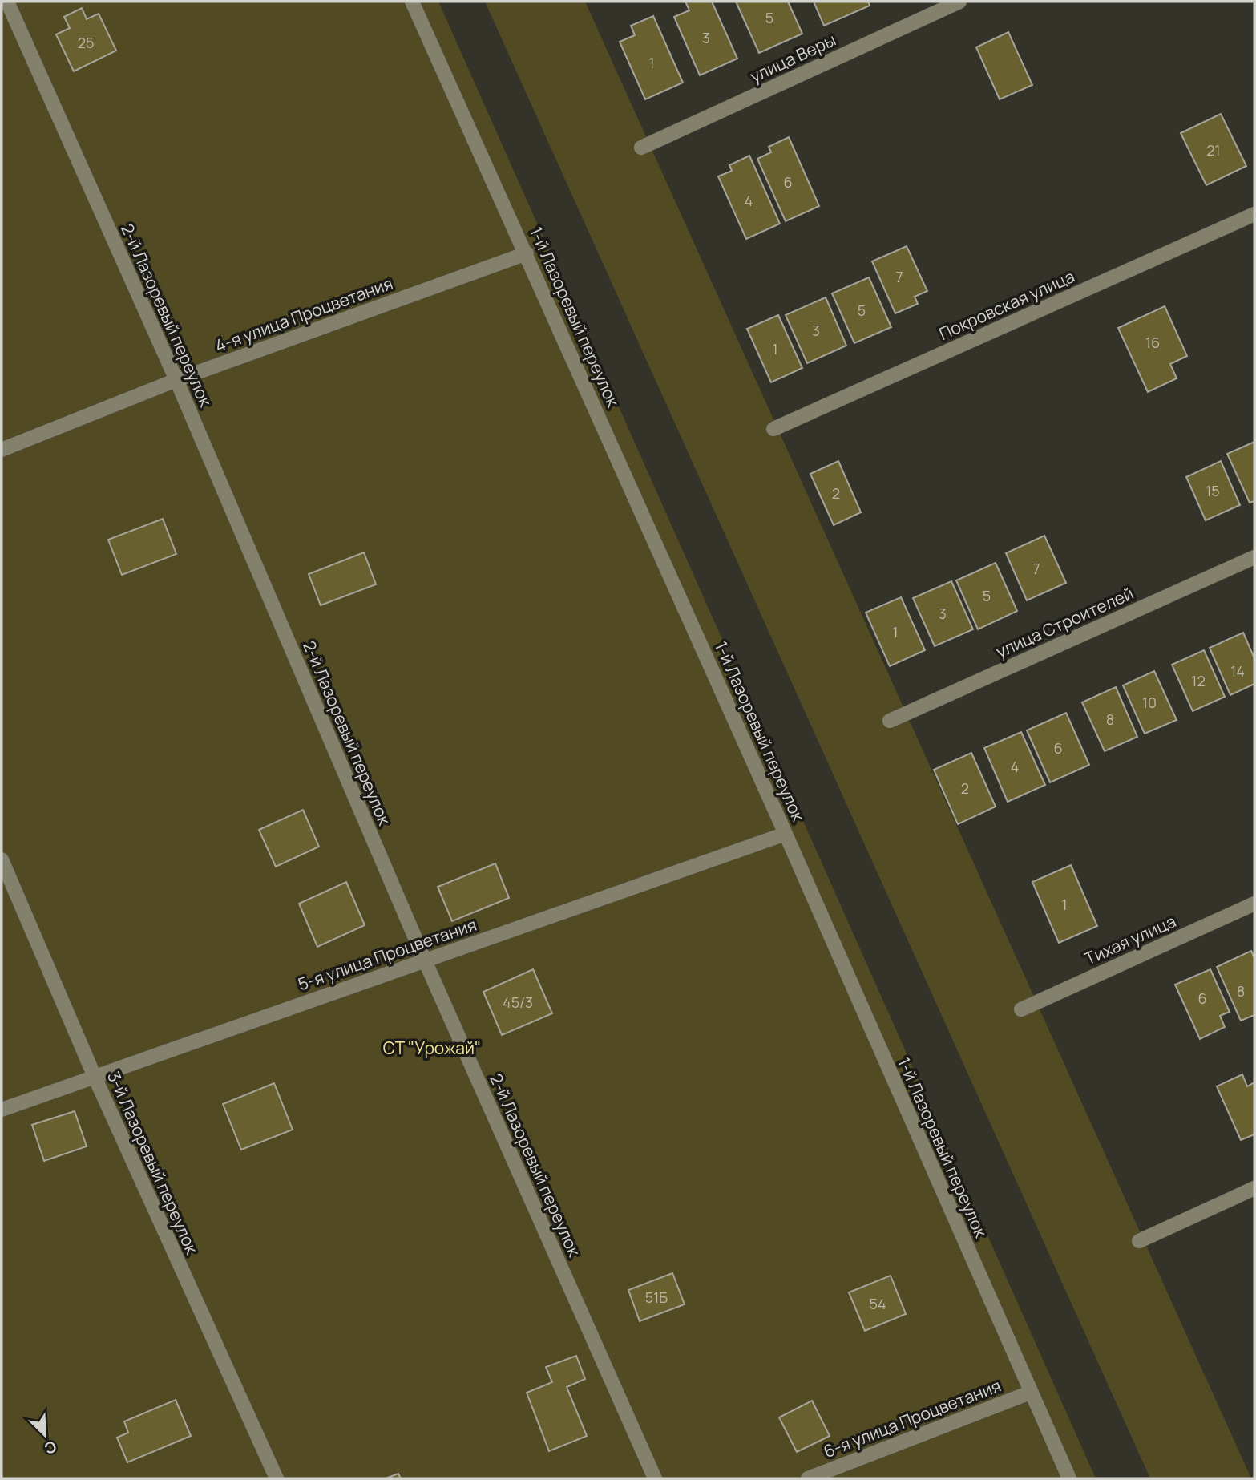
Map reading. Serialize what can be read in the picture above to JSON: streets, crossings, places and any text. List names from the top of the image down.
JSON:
{
  "streets": {
    "street": [
      "улица Веры",
      "Покровская улица",
      "4-я улица Процветания",
      "2-й Лазоревый переулок",
      "1-й Лазоревый переулок",
      "улица Строителей",
      "Тихая улица",
      "5-я улица Процветания",
      "3-й Лазоревый переулок",
      "6-я улица Процветания"
    ]
  },
  "crossings": [
    ["4-я улица Процветания", "2-й Лазоревый переулок"],
    ["4-я улица Процветания", "1-й Лазоревый переулок"],
    ["2-й Лазоревый переулок", "5-я улица Процветания"],
    ["1-й Лазоревый переулок", "5-я улица Процветания"],
    ["1-й Лазоревый переулок", "6-я улица Процветания"],
    ["5-я улица Процветания", "3-й Лазоревый переулок"]
  ],
  "parks": ["СТ \"Урожай\""],
  "house_numbers": [
    "5",
    "3",
    "25",
    "1",
    "21",
    "6",
    "4",
    "7",
    "5",
    "3",
    "16",
    "1",
    "15",
    "2",
    "7",
    "5",
    "3",
    "1",
    "14",
    "12",
    "10",
    "8",
    "6",
    "4",
    "2",
    "1",
    "8",
    "6",
    "45/3",
    "51Б",
    "54"
  ],
  "north": "bottom right"
}
